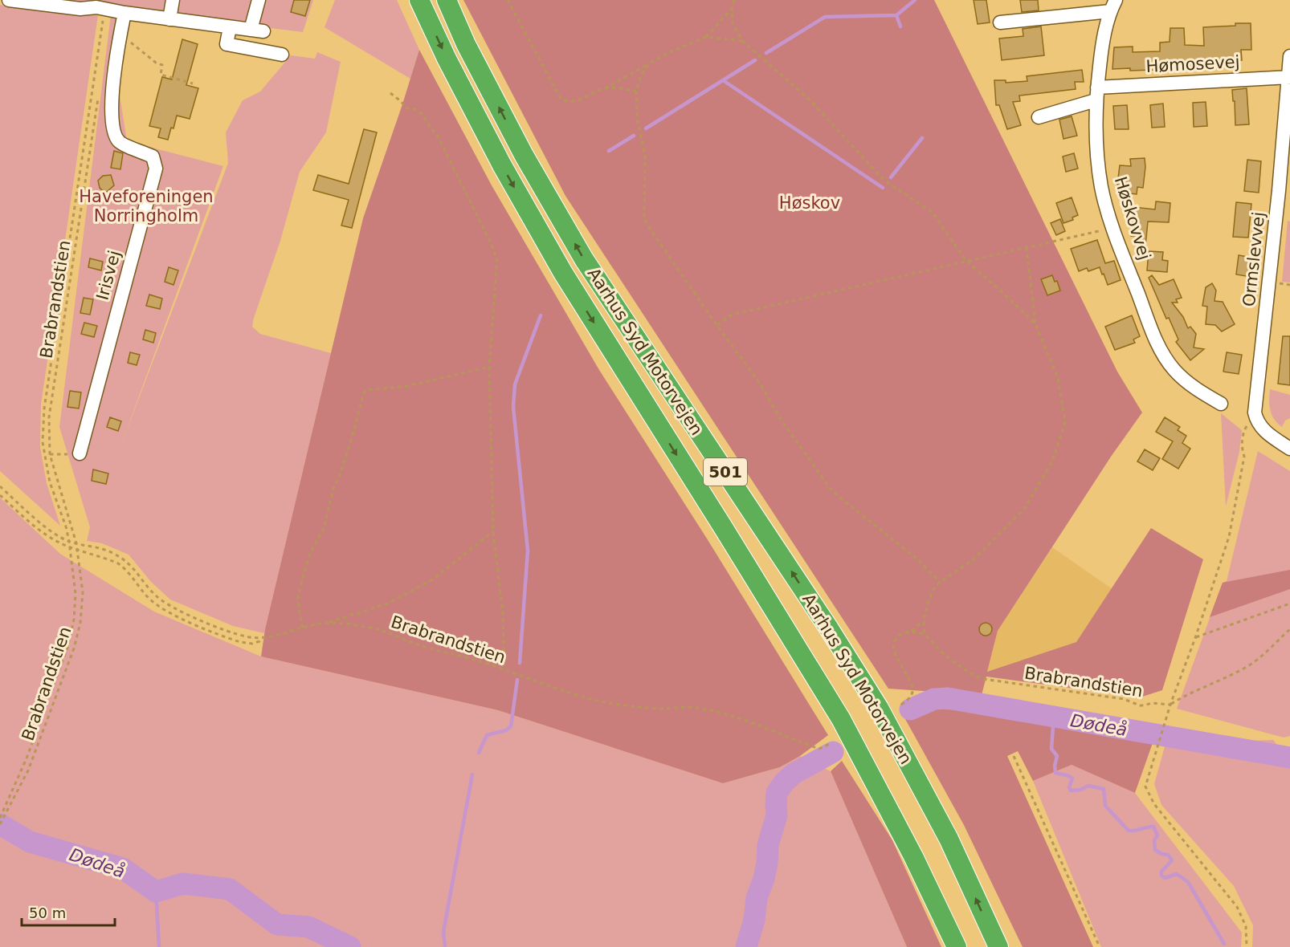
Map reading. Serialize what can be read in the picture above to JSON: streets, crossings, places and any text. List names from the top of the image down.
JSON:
{
  "streets": {
    "highway": ["Aarhus Syd Motorvejen", "501"],
    "street": [
      "Hømosevej",
      "Høskovvej",
      "Ormslevvej",
      "Irisvej"
    ],
    "path": ["Brabrandstien"]
  },
  "crossings": [
    ["Hømosevej", "Høskovvej"],
    ["Hømosevej", "Ormslevvej"]
  ],
  "water": ["Dødeå"],
  "parks": ["Haveforeningen Norringholm", "Høskov"],
  "scale_bar": "50 m"
}
